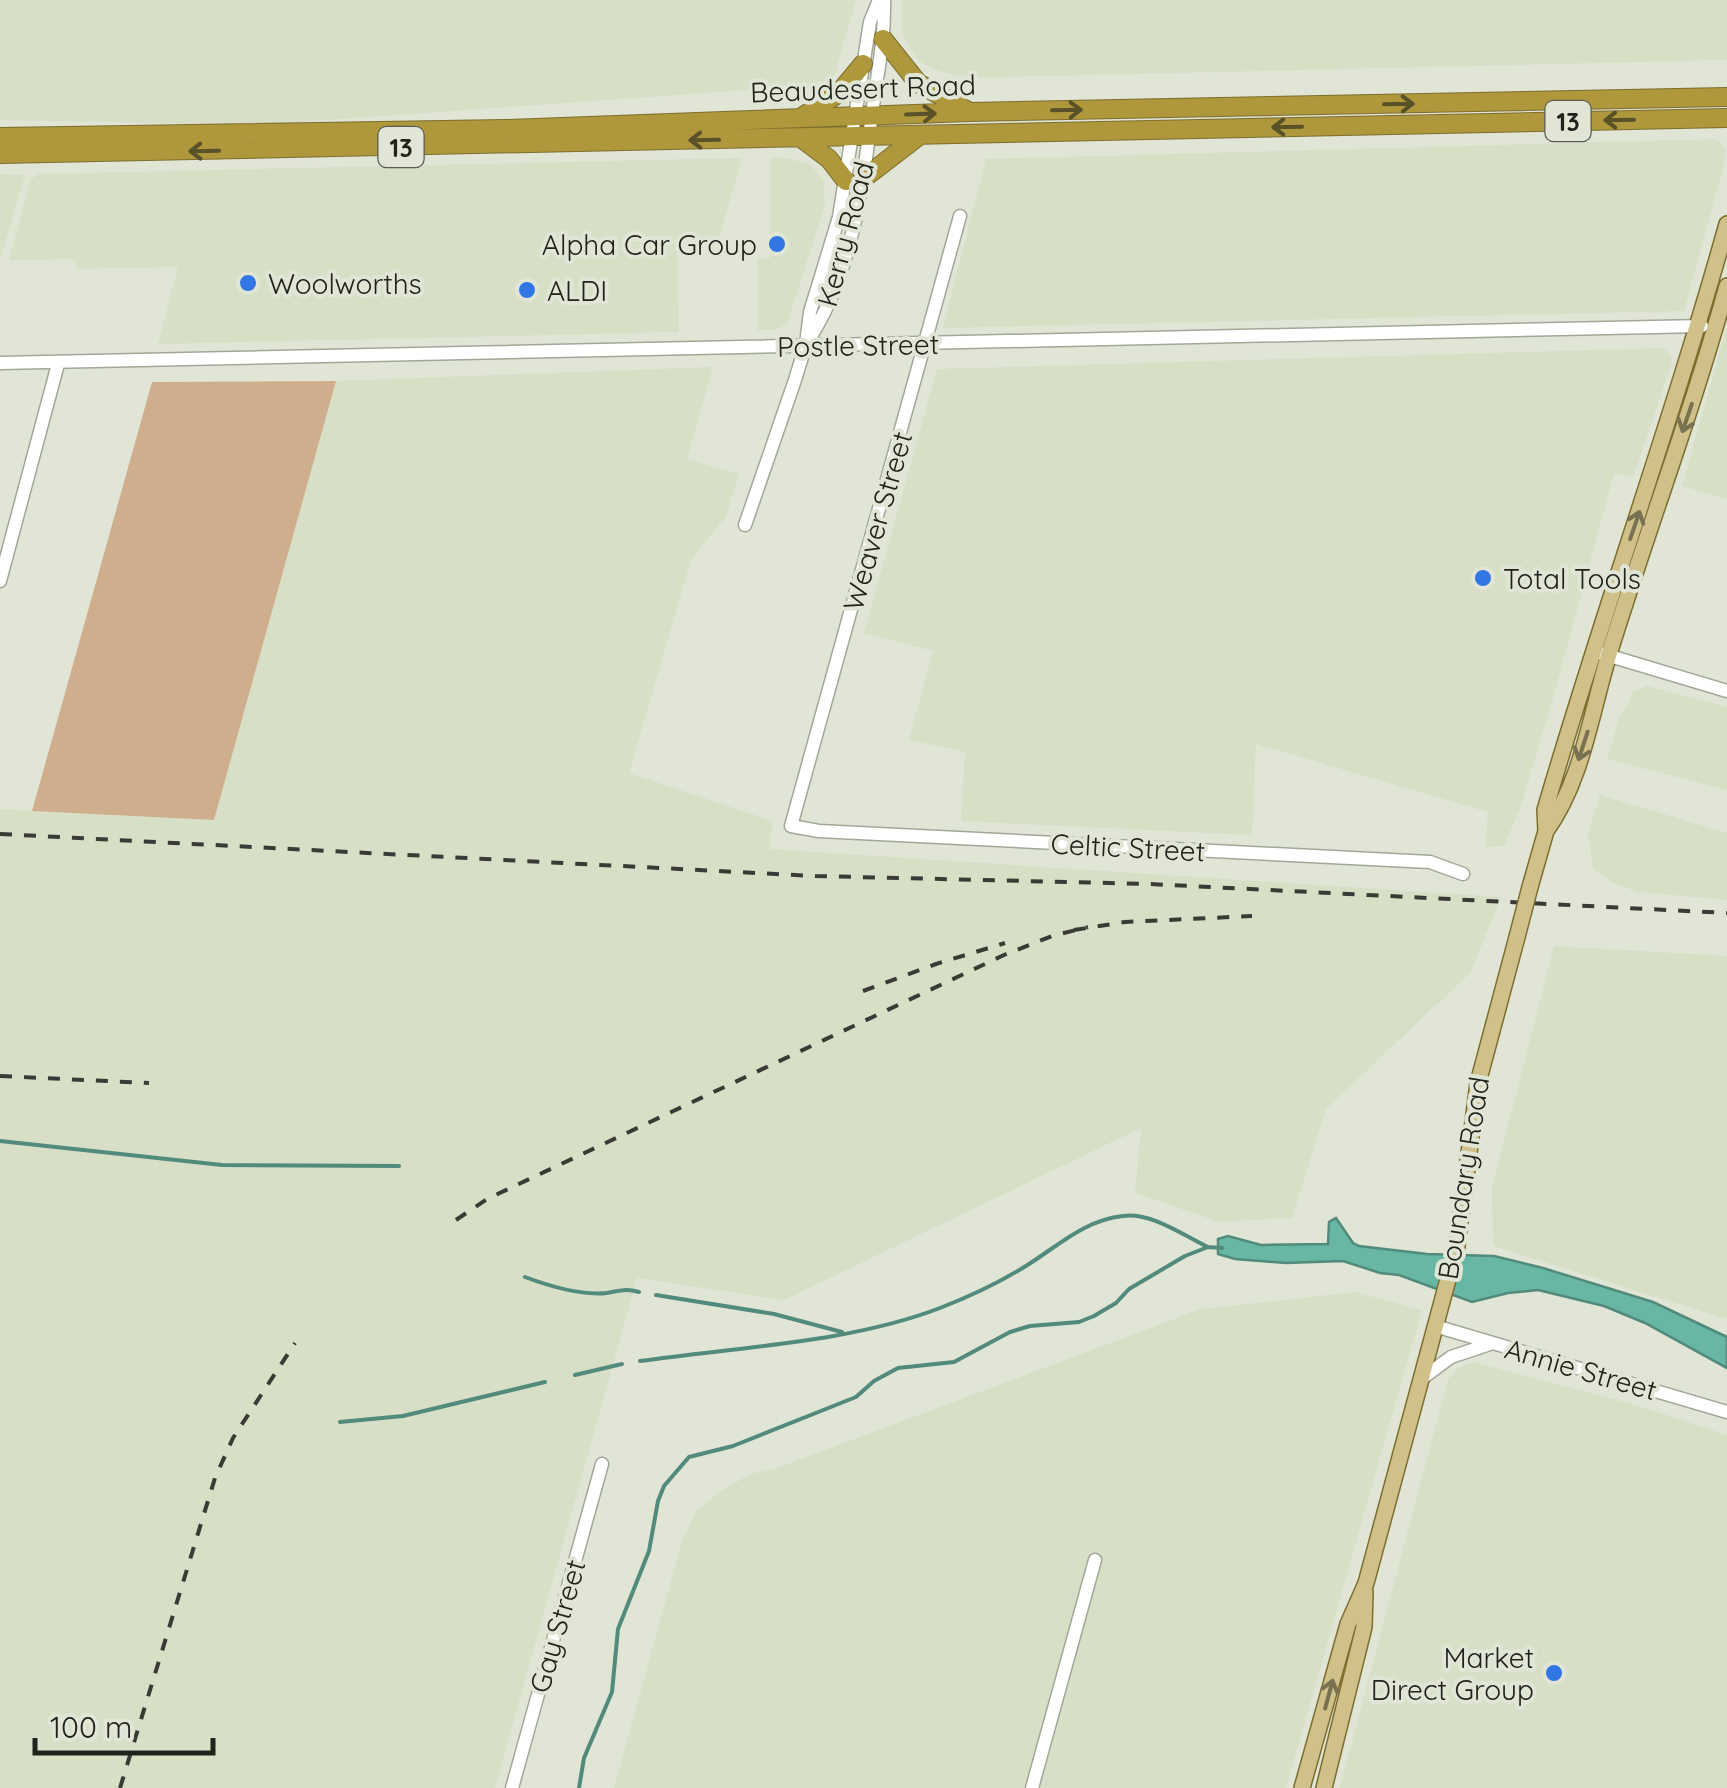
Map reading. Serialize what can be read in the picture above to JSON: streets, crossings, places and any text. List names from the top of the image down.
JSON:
{
  "streets": {
    "highway": ["Beaudesert Road", "13"],
    "main road": ["Boundary Road"],
    "street": [
      "Kerry Road",
      "Postle Street",
      "Weaver Street",
      "Celtic Street",
      "Annie Street",
      "Gay Street"
    ]
  },
  "crossings": [
    ["Beaudesert Road", "Kerry Road"],
    ["Kerry Road", "Postle Street"],
    ["Postle Street", "Weaver Street"],
    ["Postle Street", "Boundary Road"],
    ["Weaver Street", "Celtic Street"],
    ["Boundary Road", "Annie Street"]
  ],
  "places": [
    "Alpha Car Group",
    "Woolworths",
    "ALDI",
    "Total Tools",
    "Market Direct Group"
  ],
  "scale_bar": "100 m"
}
